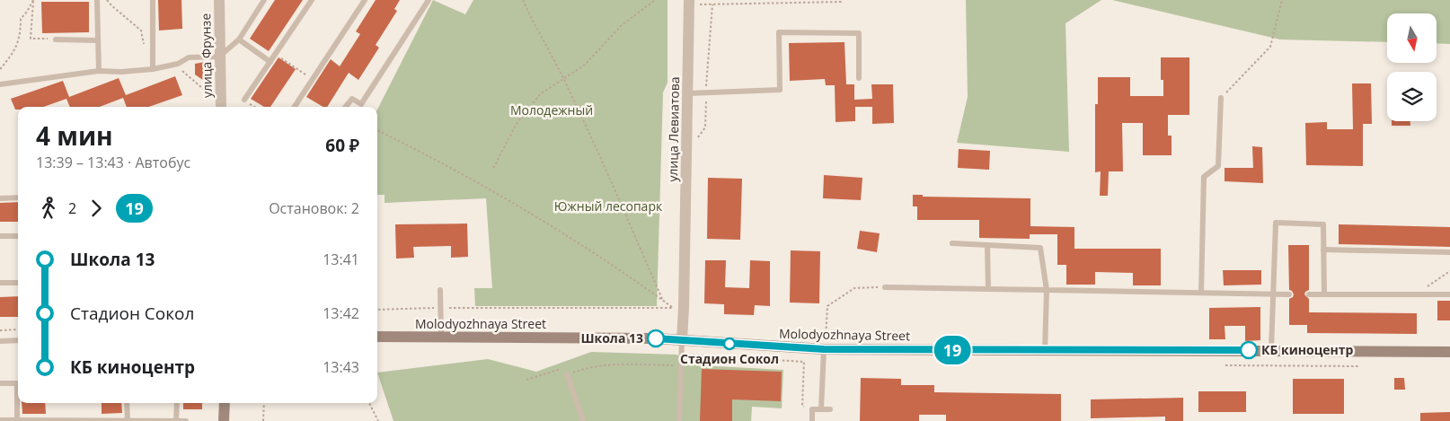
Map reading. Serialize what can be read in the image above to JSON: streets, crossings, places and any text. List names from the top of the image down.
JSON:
{
  "streets": {
    "main road": ["Molodyozhnaya Street"],
    "street": ["улица Фрунзе", "улица Левиатова"]
  },
  "crossings": [
    ["улица Левиатова", "Molodyozhnaya Street"]
  ],
  "parks": ["Молодежный", "Южный лесопарк"],
  "places": ["Школа 13", "Стадион Сокол", "КБ киноцентр"],
  "lines": ["bus line 19"],
  "north": "bottom",
  "page": {
    "on_map": "19",
    "heading": ["4 мин", "13:39 – 13:43 · Автобус", "60 ₽"],
    "legs": ["2", "19", "Остановок: 2"],
    "list": [
      {
        "name": "Школа 13",
        "value": "13:41"
      },
      {
        "name": "Стадион Сокол",
        "value": "13:42"
      },
      {
        "name": "КБ киноцентр",
        "value": "13:43"
      }
    ]
  }
}
